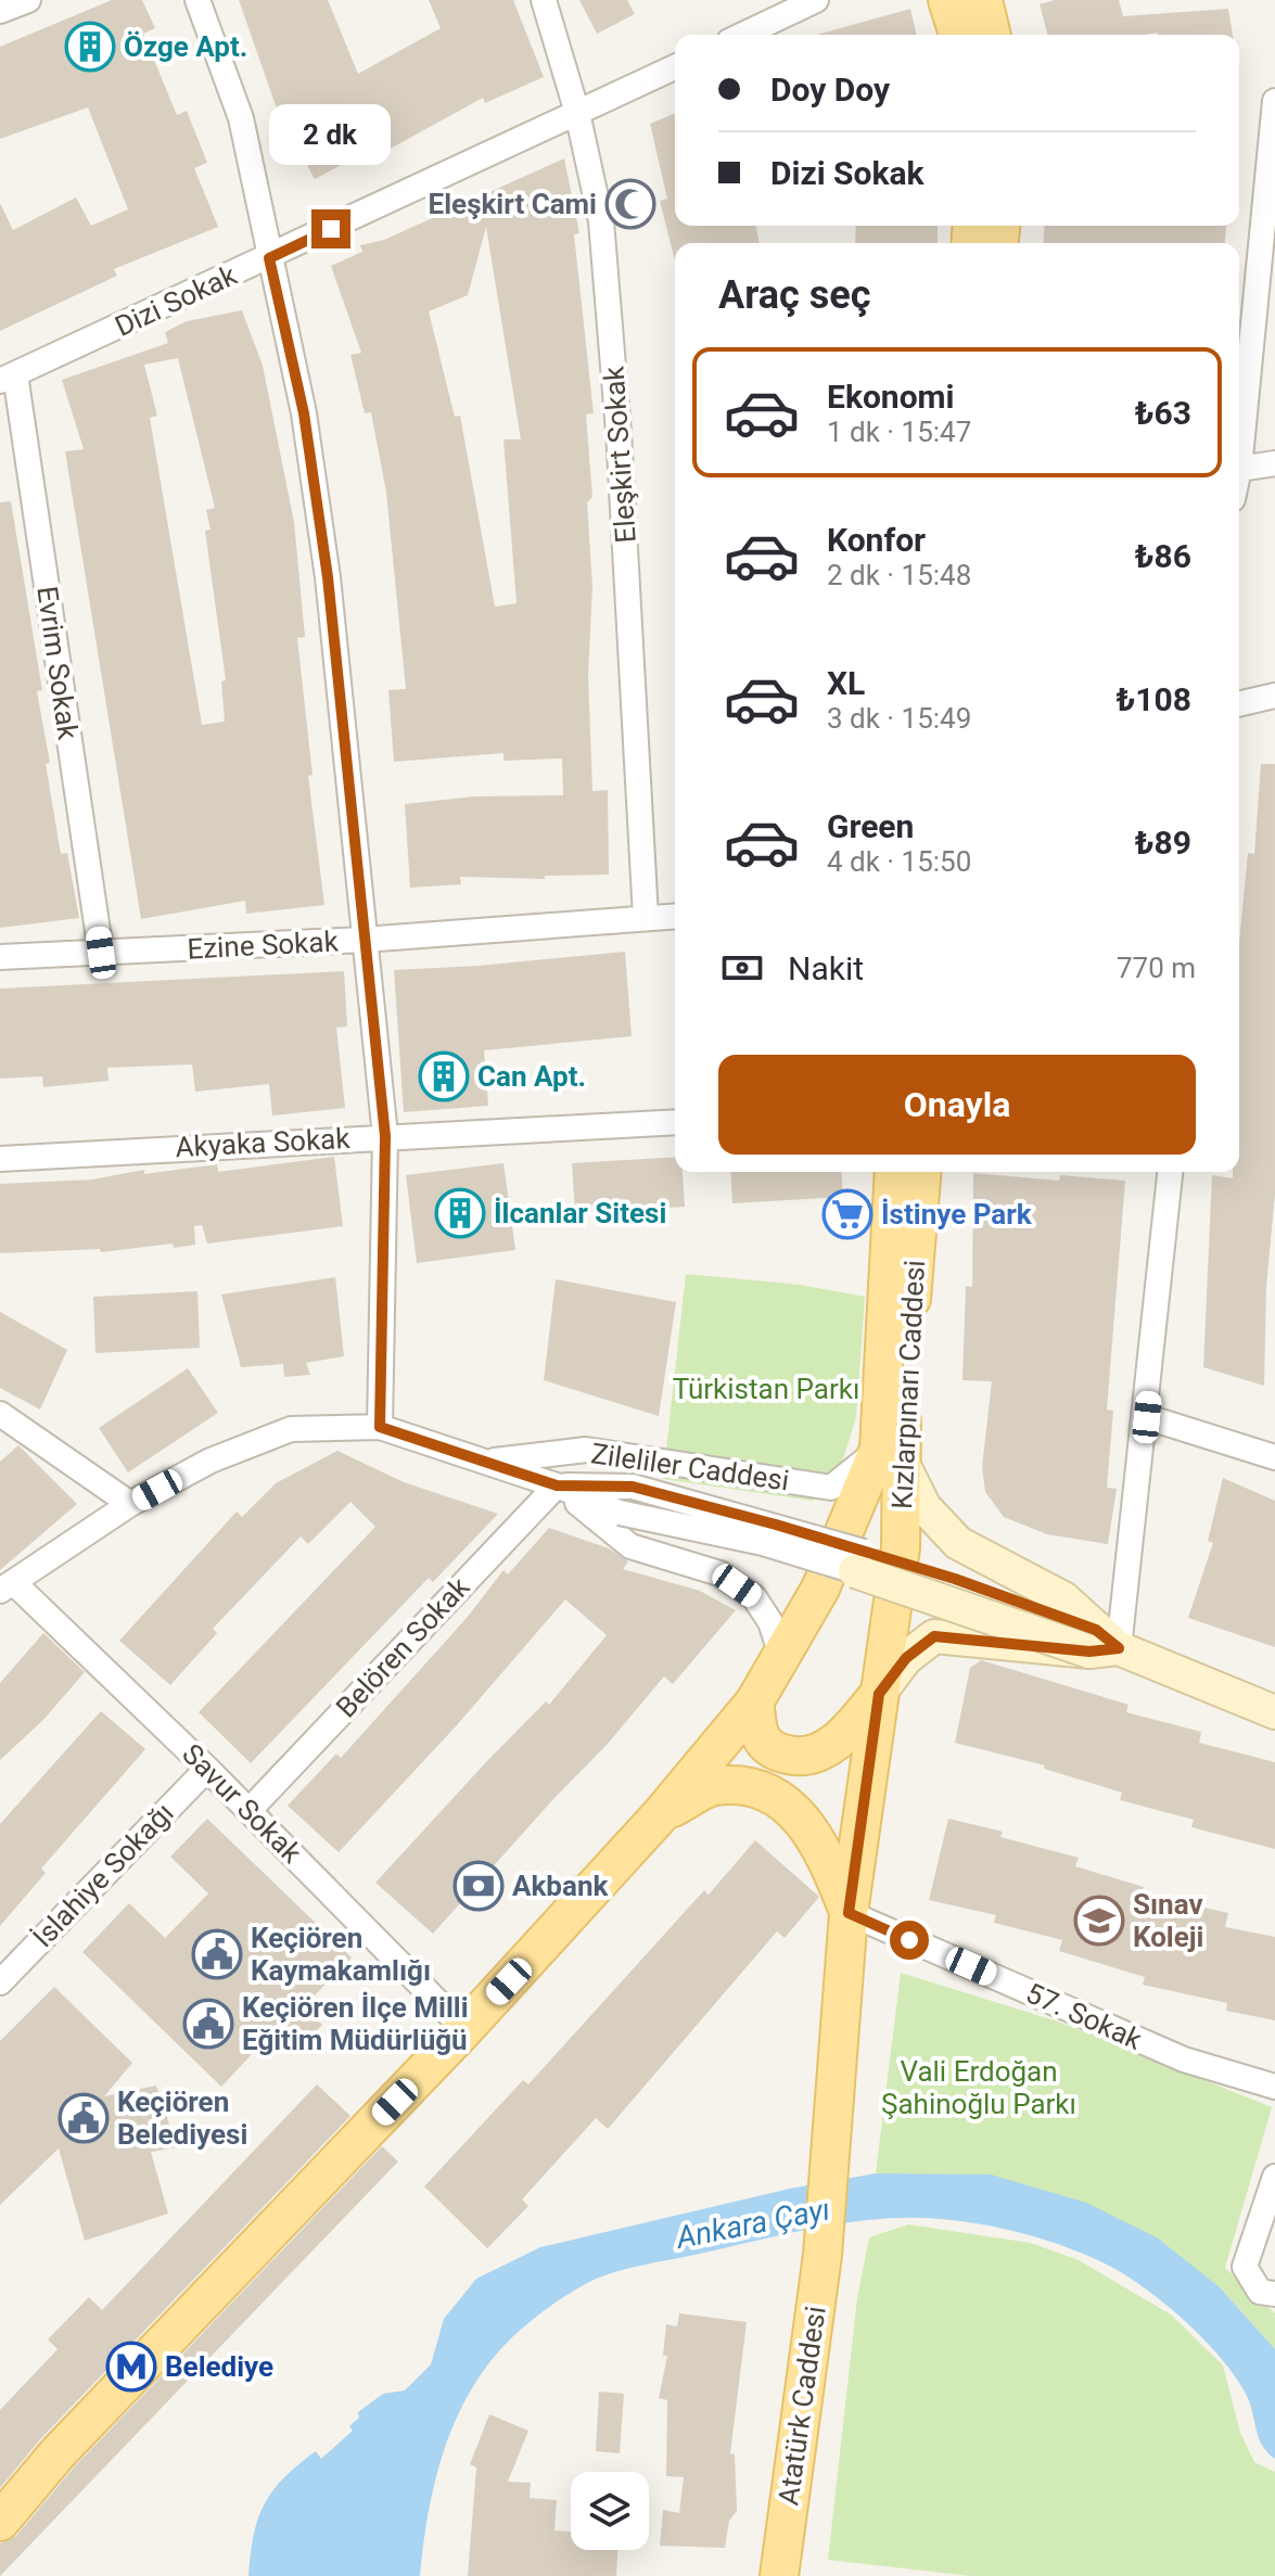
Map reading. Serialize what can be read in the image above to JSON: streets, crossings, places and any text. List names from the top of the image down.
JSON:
{
  "streets": {
    "main road": ["Kızlarpınarı Caddesi", "Atatürk Caddesi"],
    "street": [
      "Dizi Sokak",
      "Eleşkirt Sokak",
      "Evrim Sokak",
      "Ezine Sokak",
      "Akyaka Sokak",
      "Zileliler Caddesi",
      "Belören Sokak",
      "Savur Sokak",
      "İslahiye Sokağı",
      "57. Sokak"
    ]
  },
  "crossings": [
    ["Dizi Sokak", "Eleşkirt Sokak"],
    ["Dizi Sokak", "Evrim Sokak"],
    ["Eleşkirt Sokak", "Ezine Sokak"],
    ["Evrim Sokak", "Ezine Sokak"],
    ["Kızlarpınarı Caddesi", "Zileliler Caddesi"],
    ["Kızlarpınarı Caddesi", "Savur Sokak"],
    ["Kızlarpınarı Caddesi", "57. Sokak"],
    ["Kızlarpınarı Caddesi", "Atatürk Caddesi"],
    ["Belören Sokak", "Savur Sokak"],
    ["Savur Sokak", "İslahiye Sokağı"]
  ],
  "water": ["Ankara Çayı"],
  "parks": ["Türkistan Parkı", "Vali Erdoğan Şahinoğlu Parkı"],
  "places": {
    "building": ["Özge Apt.", "Can Apt.", "İlcanlar Sitesi"],
    "mosque": ["Eleşkirt Cami"],
    "supermarket": ["İstinye Park"],
    "bank": ["Akbank"],
    "school or university": ["Sınav Koleji"],
    "public building": ["Keçiören Kaymakamlığı", "Keçiören İlçe Milli Eğitim Müdürlüğü", "Keçiören Belediyesi"],
    "metro station": ["Belediye"]
  },
  "page": {
    "banner": ["Doy Doy", "Dizi Sokak"],
    "bubble": "2 dk",
    "heading": "Araç seç",
    "list": [
      {
        "name": "Ekonomi",
        "note": "1 dk · 15:47",
        "value": "₺63"
      },
      {
        "name": "Konfor",
        "note": "2 dk · 15:48",
        "value": "₺86"
      },
      {
        "name": "XL",
        "note": "3 dk · 15:49",
        "value": "₺108"
      },
      {
        "name": "Green",
        "note": "4 dk · 15:50",
        "value": "₺89"
      }
    ],
    "pay": ["Nakit", "770 m"],
    "buttons": "Onayla"
  }
}
